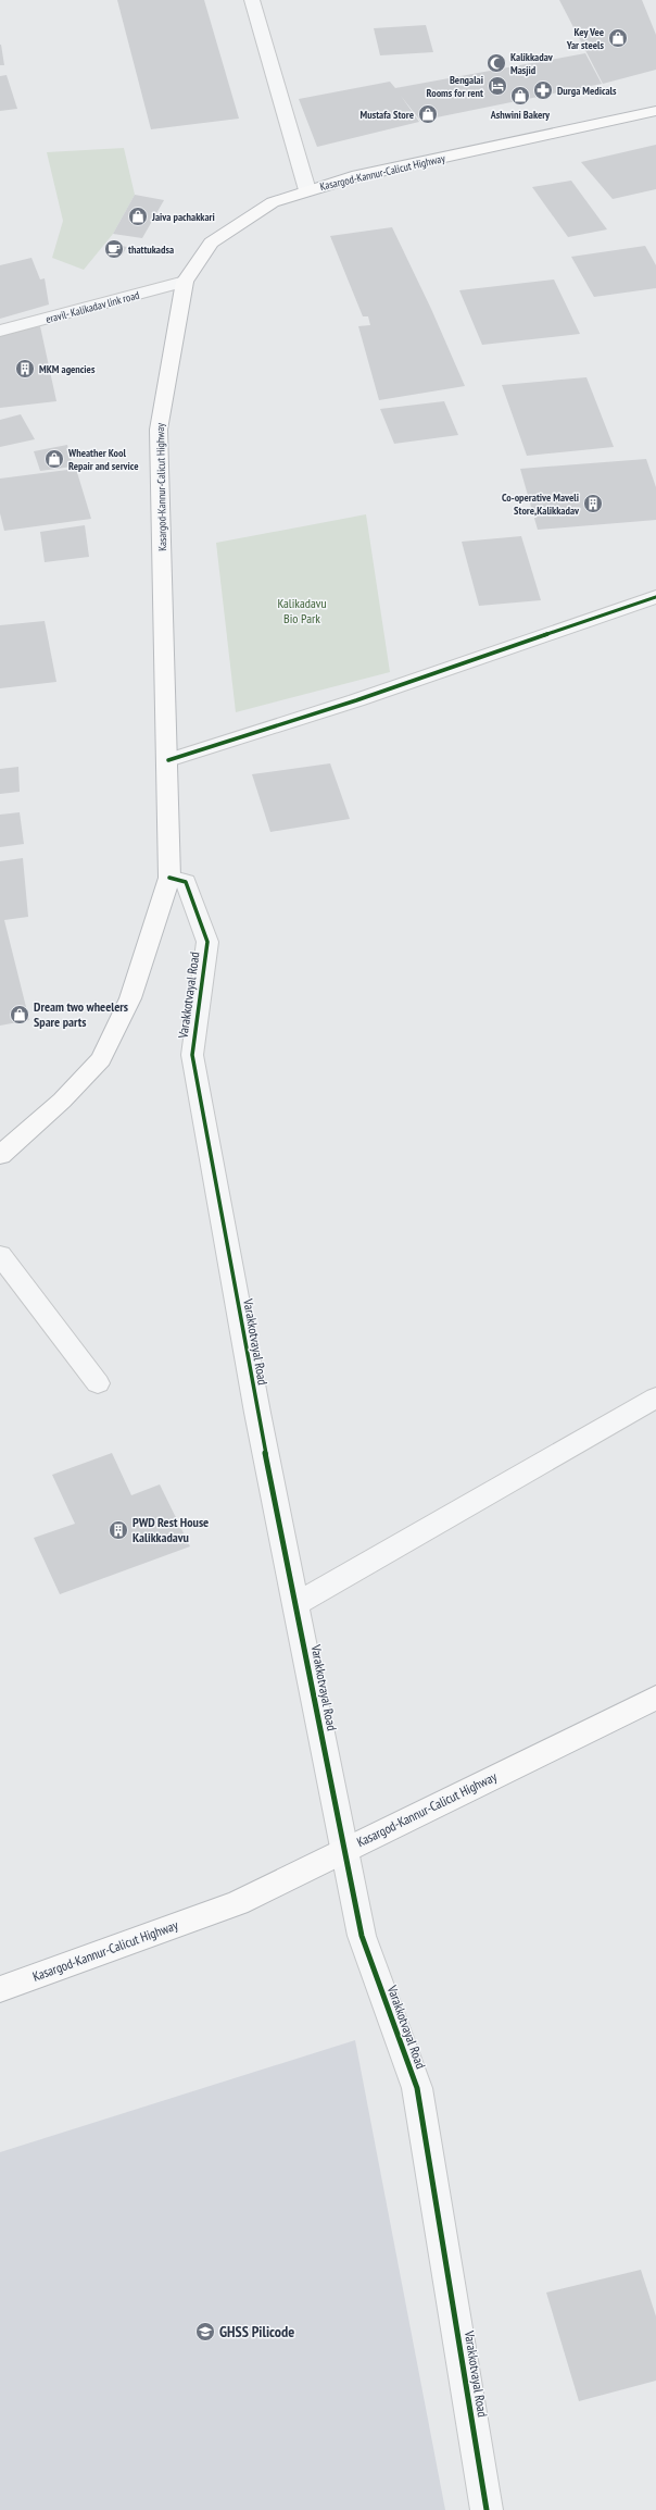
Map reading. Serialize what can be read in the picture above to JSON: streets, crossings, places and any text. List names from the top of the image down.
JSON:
{
  "streets": {
    "highway": ["Kasargod-Kannur-Calicut Highway"],
    "street": ["eravil- Kalikadav link road", "Varakkotvayal Road"]
  },
  "crossings": [
    ["Kasargod-Kannur-Calicut Highway", "eravil- Kalikadav link road"],
    ["Kasargod-Kannur-Calicut Highway", "Varakkotvayal Road"]
  ],
  "parks": ["Kalikadavu Bio Park"],
  "places": {
    "shop": [
      "Key Vee Yar steels",
      "Ashwini Bakery",
      "Mustafa Store",
      "Jaiva pachakkari",
      "Wheather Kool Repair and service",
      "Dream two wheelers Spare parts"
    ],
    "mosque": ["Kalikkadav Masjid"],
    "hotel": ["Bengalai Rooms for rent"],
    "pharmacy": ["Durga Medicals"],
    "cafe": ["thattukadsa"],
    "building": ["MKM agencies", "Co-operative Maveli Store,Kalikkadav", "PWD Rest House Kalikkadavu"],
    "school or university": ["GHSS Pilicode"]
  }
}
